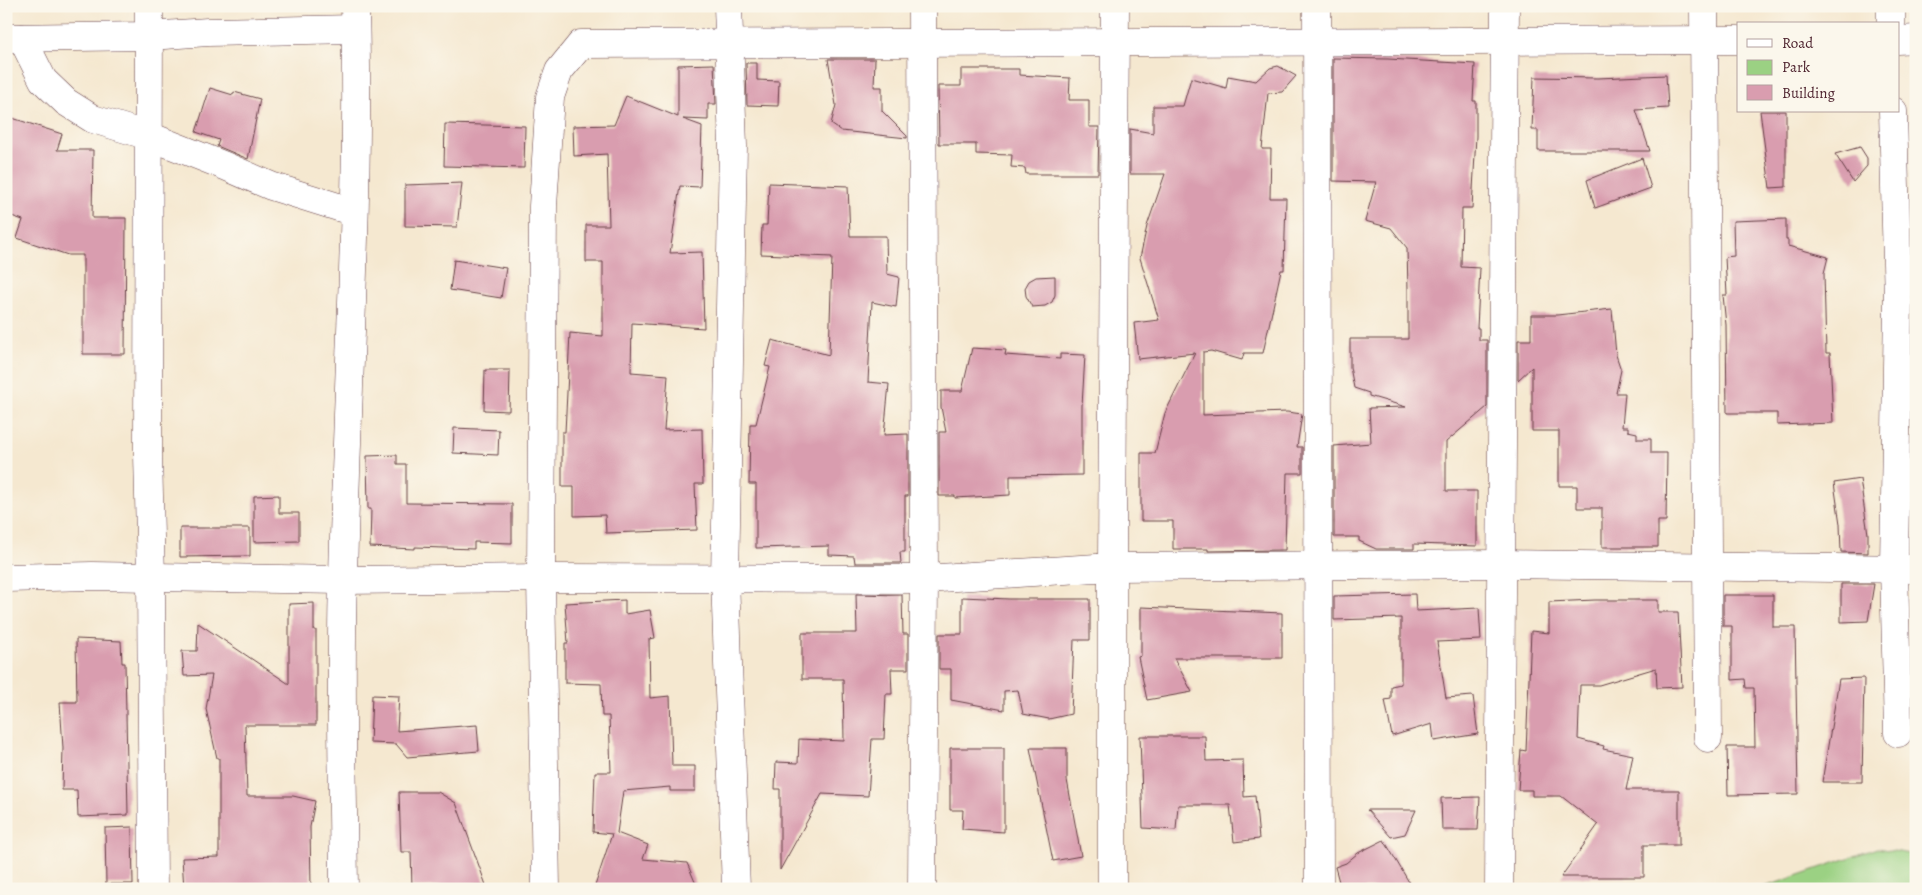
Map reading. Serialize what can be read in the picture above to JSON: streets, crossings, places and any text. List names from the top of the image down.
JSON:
{
  "legend": ["Road", "Park", "Building"]
}
